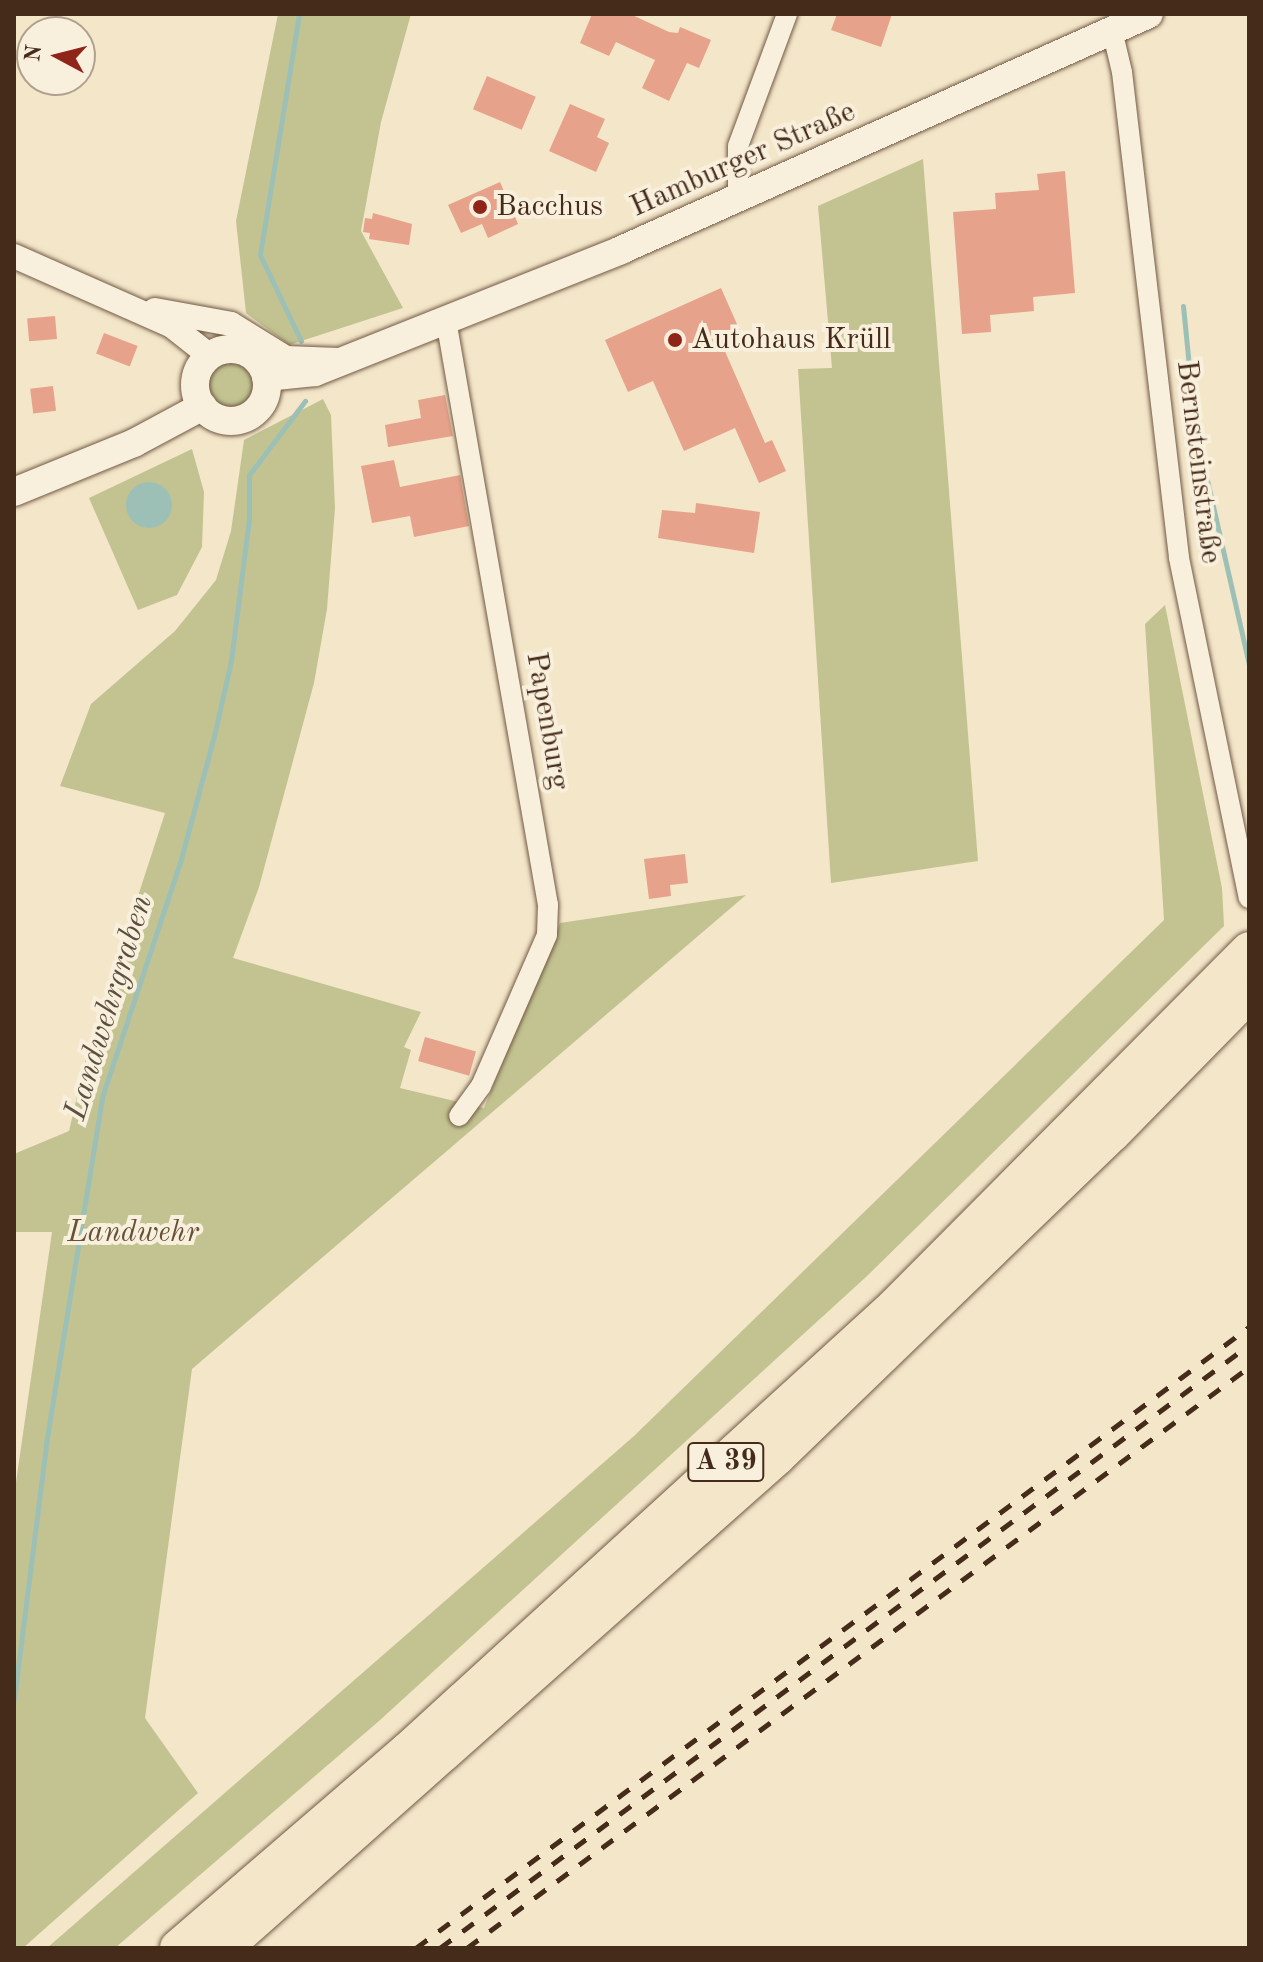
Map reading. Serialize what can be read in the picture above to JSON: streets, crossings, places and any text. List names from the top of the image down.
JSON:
{
  "streets": {
    "highway": ["A 39"],
    "main road": ["Hamburger Straße"],
    "street": ["Bernsteinstraße", "Papenburg"]
  },
  "crossings": [
    ["Hamburger Straße", "Bernsteinstraße"],
    ["Hamburger Straße", "Papenburg"]
  ],
  "water": ["Landwehrgraben"],
  "parks": ["Landwehr"],
  "places": ["Bacchus", "Autohaus Krüll"],
  "north": "left"
}
